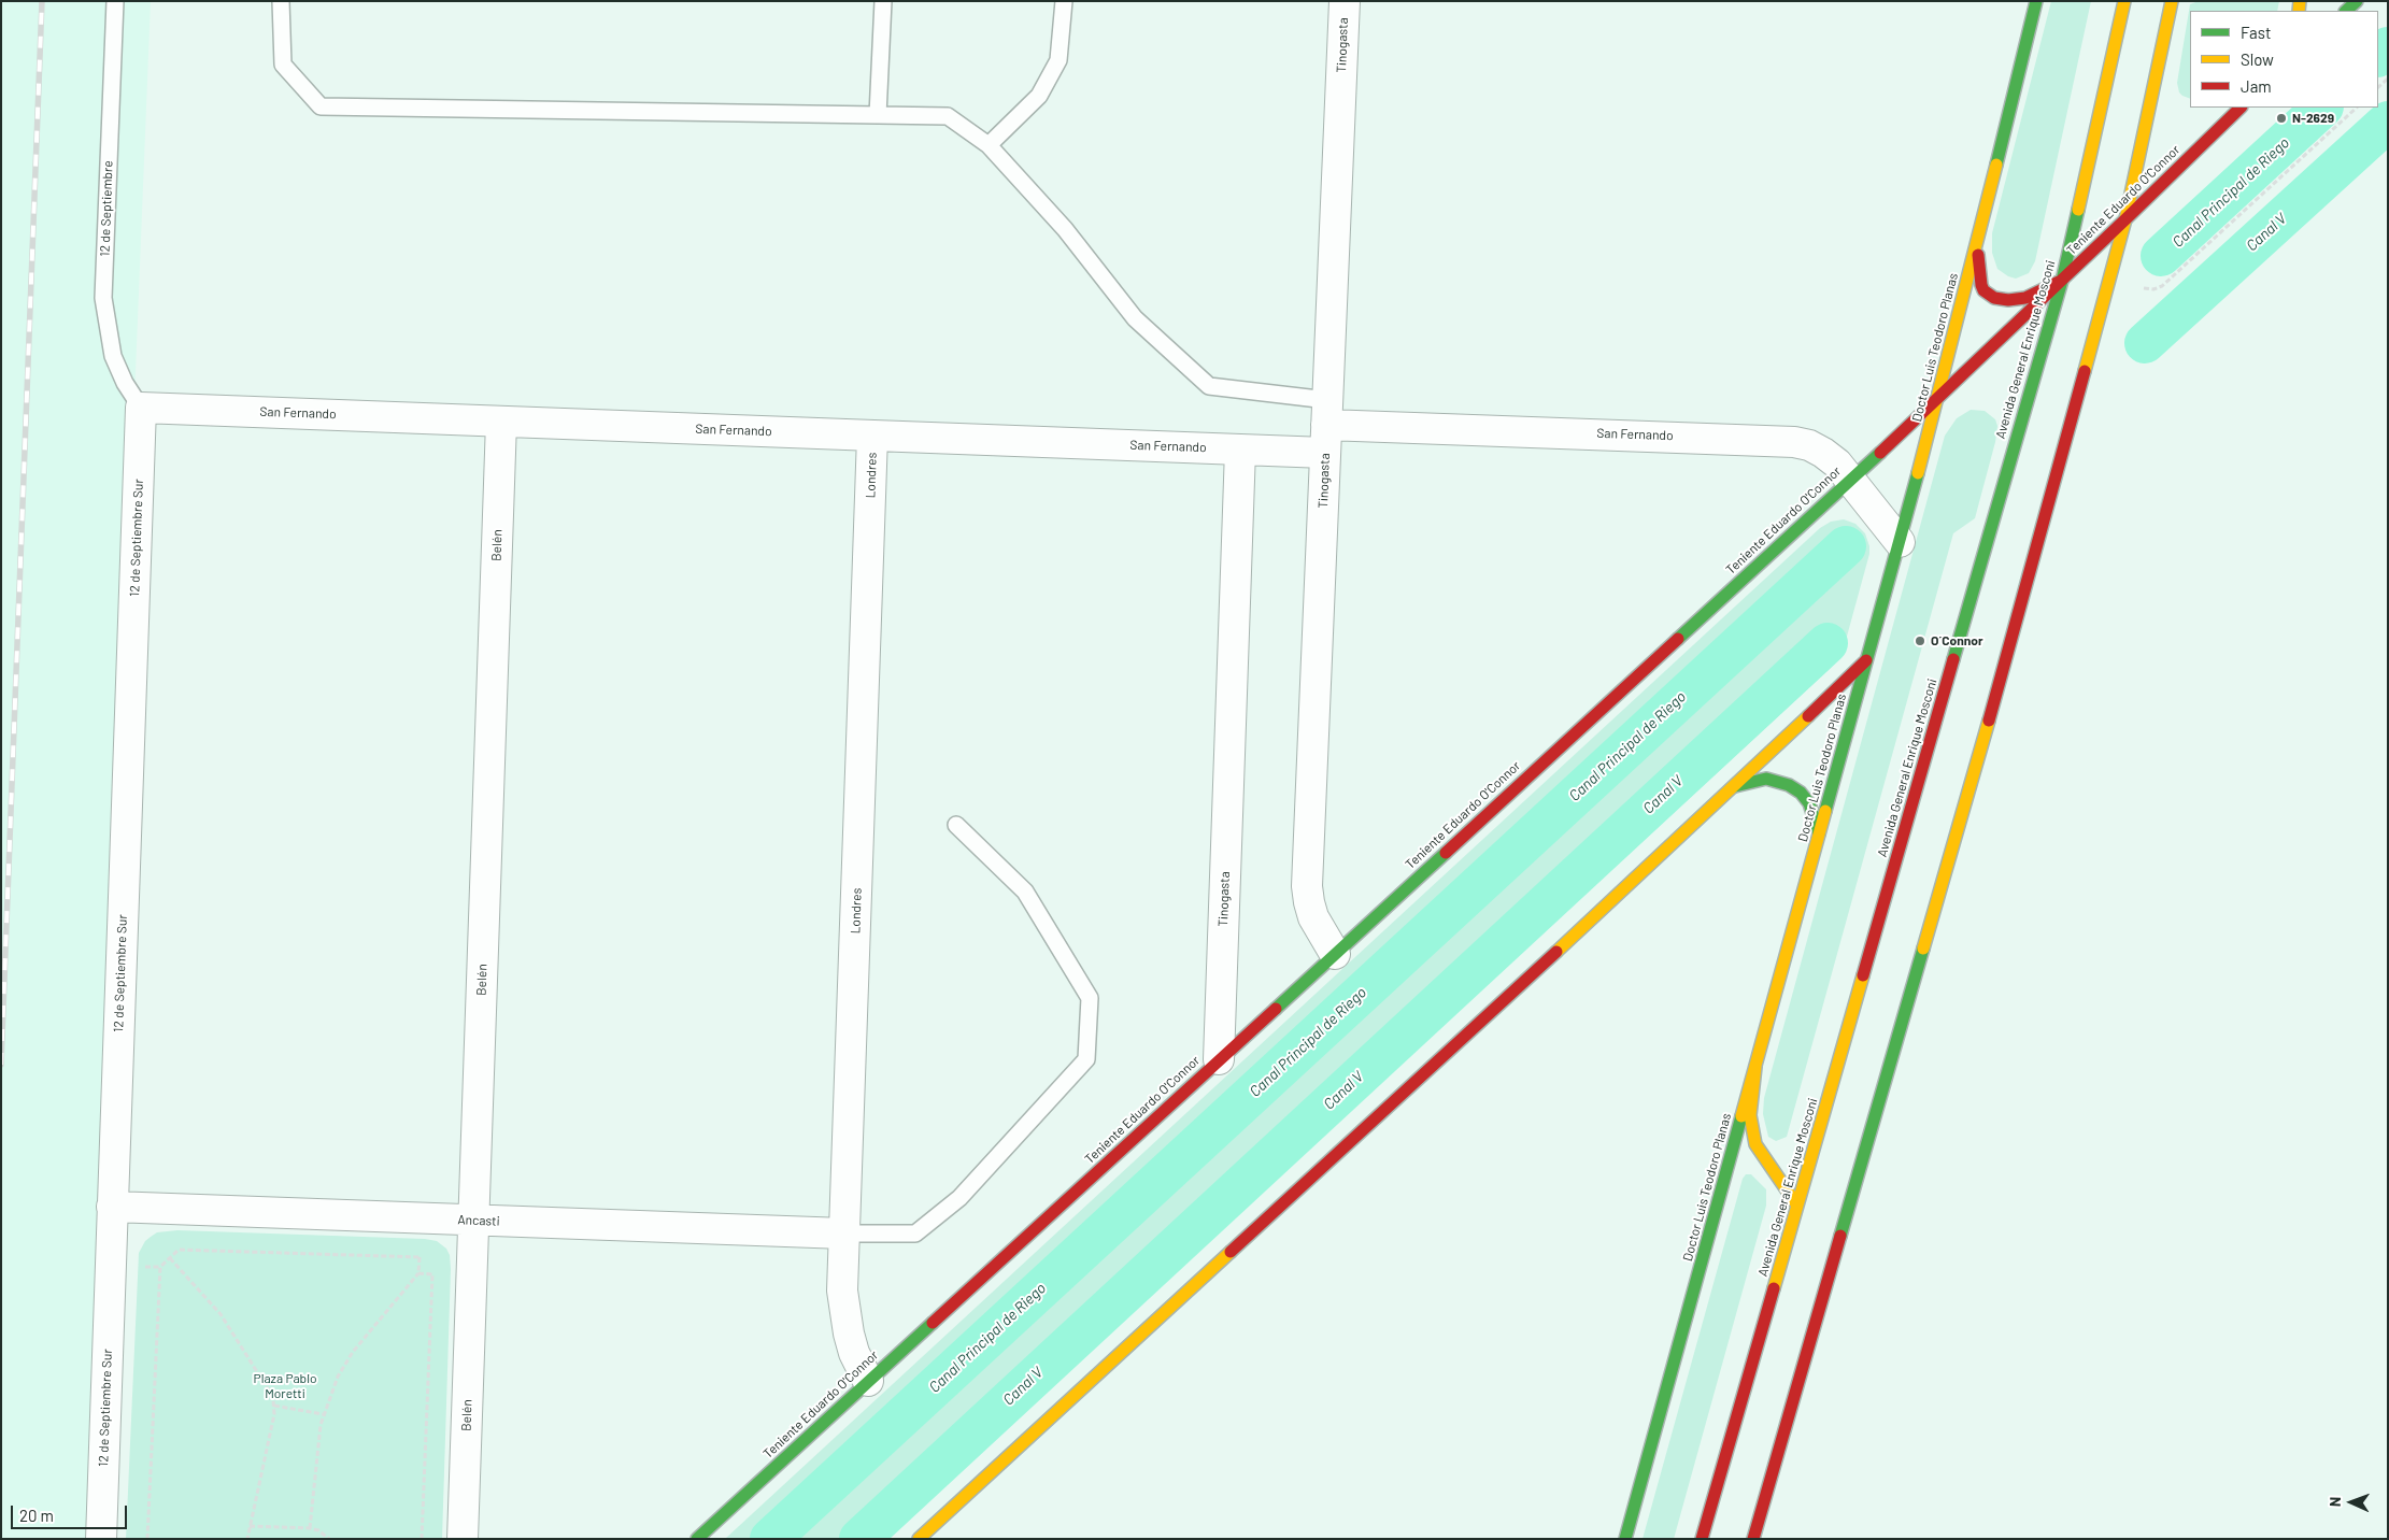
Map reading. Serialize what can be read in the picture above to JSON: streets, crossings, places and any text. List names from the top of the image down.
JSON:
{
  "streets": {
    "main road": ["Teniente Eduardo O'Connor", "Doctor Luis Teodoro Planas", "Avenida General Enrique Mosconi"],
    "street": [
      "Tinogasta",
      "San Fernando",
      "Londres",
      "12 de Septiembre Sur",
      "Belén",
      "Ancasti"
    ],
    "lane": ["12 de Septiembre"]
  },
  "crossings": [
    ["Tinogasta", "Teniente Eduardo O'Connor"],
    ["Tinogasta", "San Fernando"],
    ["Teniente Eduardo O'Connor", "Doctor Luis Teodoro Planas"],
    ["Teniente Eduardo O'Connor", "Avenida General Enrique Mosconi"],
    ["Teniente Eduardo O'Connor", "San Fernando"],
    ["Teniente Eduardo O'Connor", "Londres"],
    ["12 de Septiembre", "San Fernando"],
    ["12 de Septiembre", "12 de Septiembre Sur"],
    ["Doctor Luis Teodoro Planas", "San Fernando"],
    ["San Fernando", "Londres"],
    ["San Fernando", "12 de Septiembre Sur"],
    ["San Fernando", "Belén"],
    ["Londres", "Ancasti"],
    ["12 de Septiembre Sur", "Ancasti"],
    ["Belén", "Ancasti"]
  ],
  "water": ["Canal Principal de Riego", "Canal V"],
  "parks": ["Plaza Pablo Moretti"],
  "places": ["N-2629", "O´Connor"],
  "legend": ["Fast", "Slow", "Jam"],
  "scale_bar": "20 m",
  "north": "left"
}
